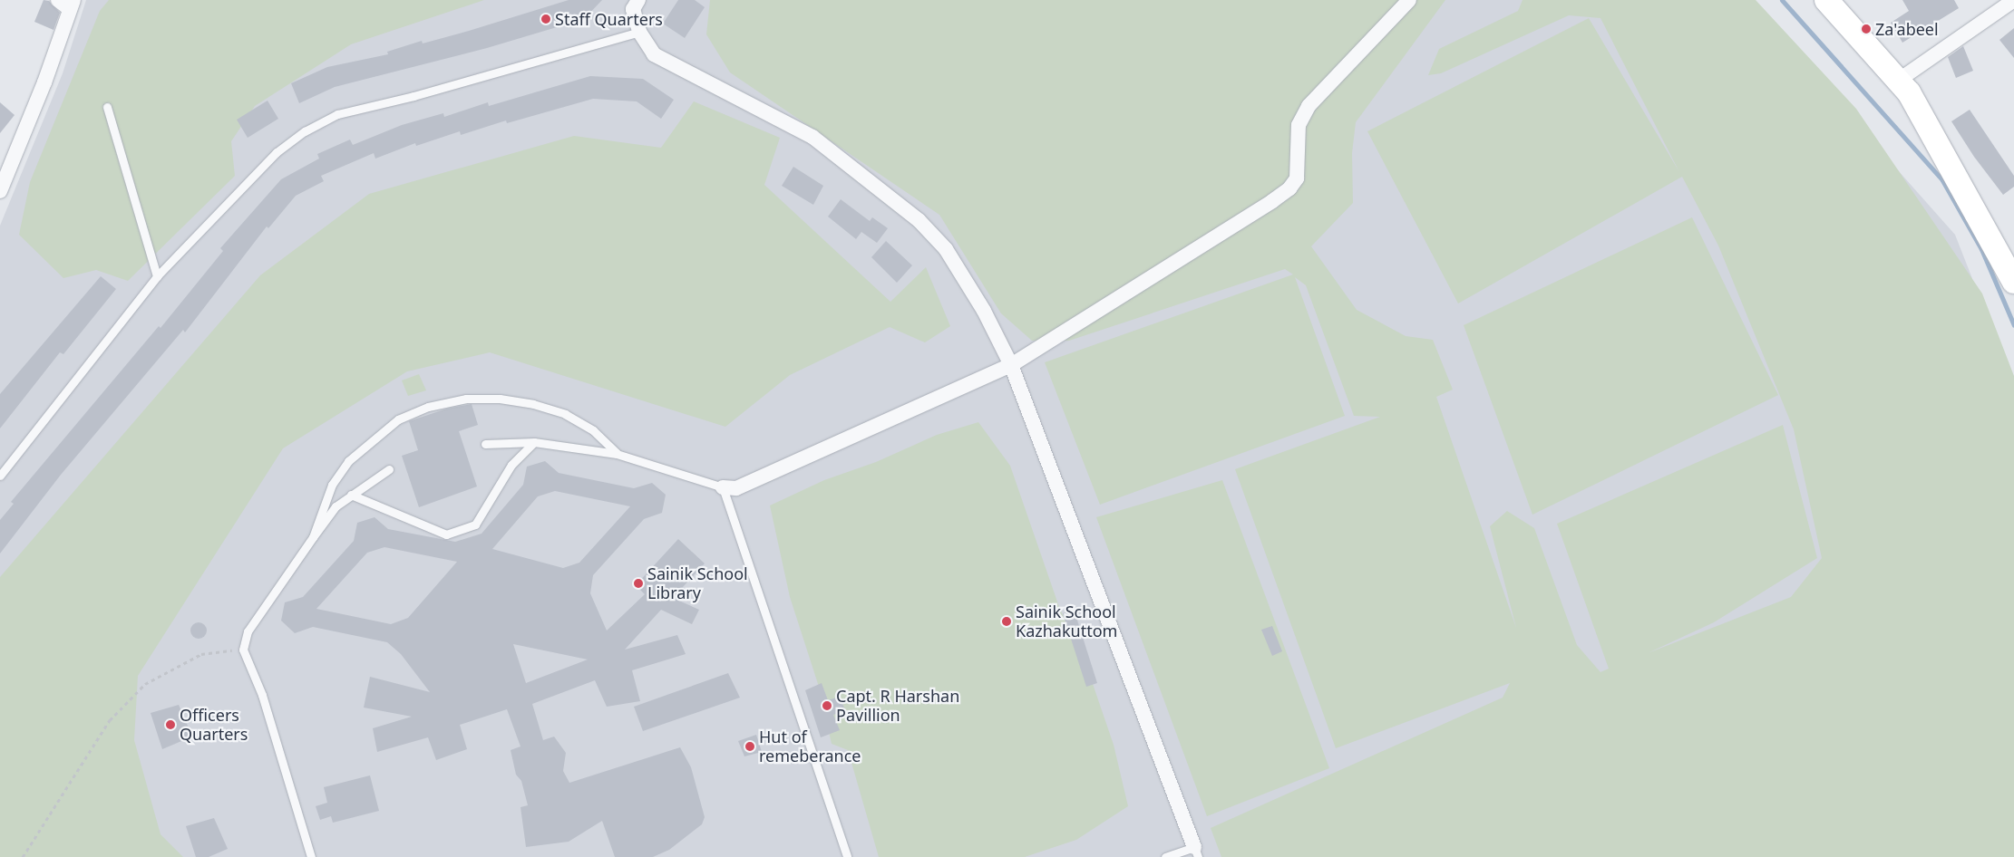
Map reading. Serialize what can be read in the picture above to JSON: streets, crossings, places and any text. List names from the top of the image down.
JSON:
{
  "places": [
    "Staff Quarters",
    "Za'abeel",
    "Sainik School Library",
    "Sainik School Kazhakuttom",
    "Capt. R Harshan Pavillion",
    "Officers Quarters",
    "Hut of remeberance"
  ]
}
